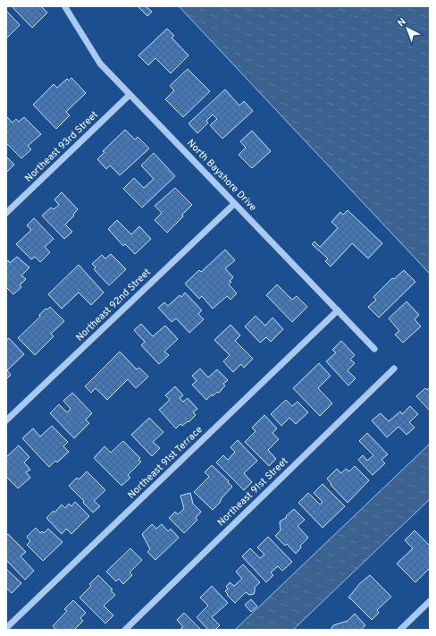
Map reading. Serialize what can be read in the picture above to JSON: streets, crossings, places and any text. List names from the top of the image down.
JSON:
{
  "streets": {
    "street": [
      "Northeast 93rd Street",
      "North Bayshore Drive",
      "Northeast 92nd Street",
      "Northeast 91st Terrace",
      "Northeast 91st Street"
    ]
  },
  "crossings": [
    ["Northeast 93rd Street", "North Bayshore Drive"],
    ["North Bayshore Drive", "Northeast 92nd Street"],
    ["North Bayshore Drive", "Northeast 91st Terrace"]
  ],
  "north": "top left"
}
